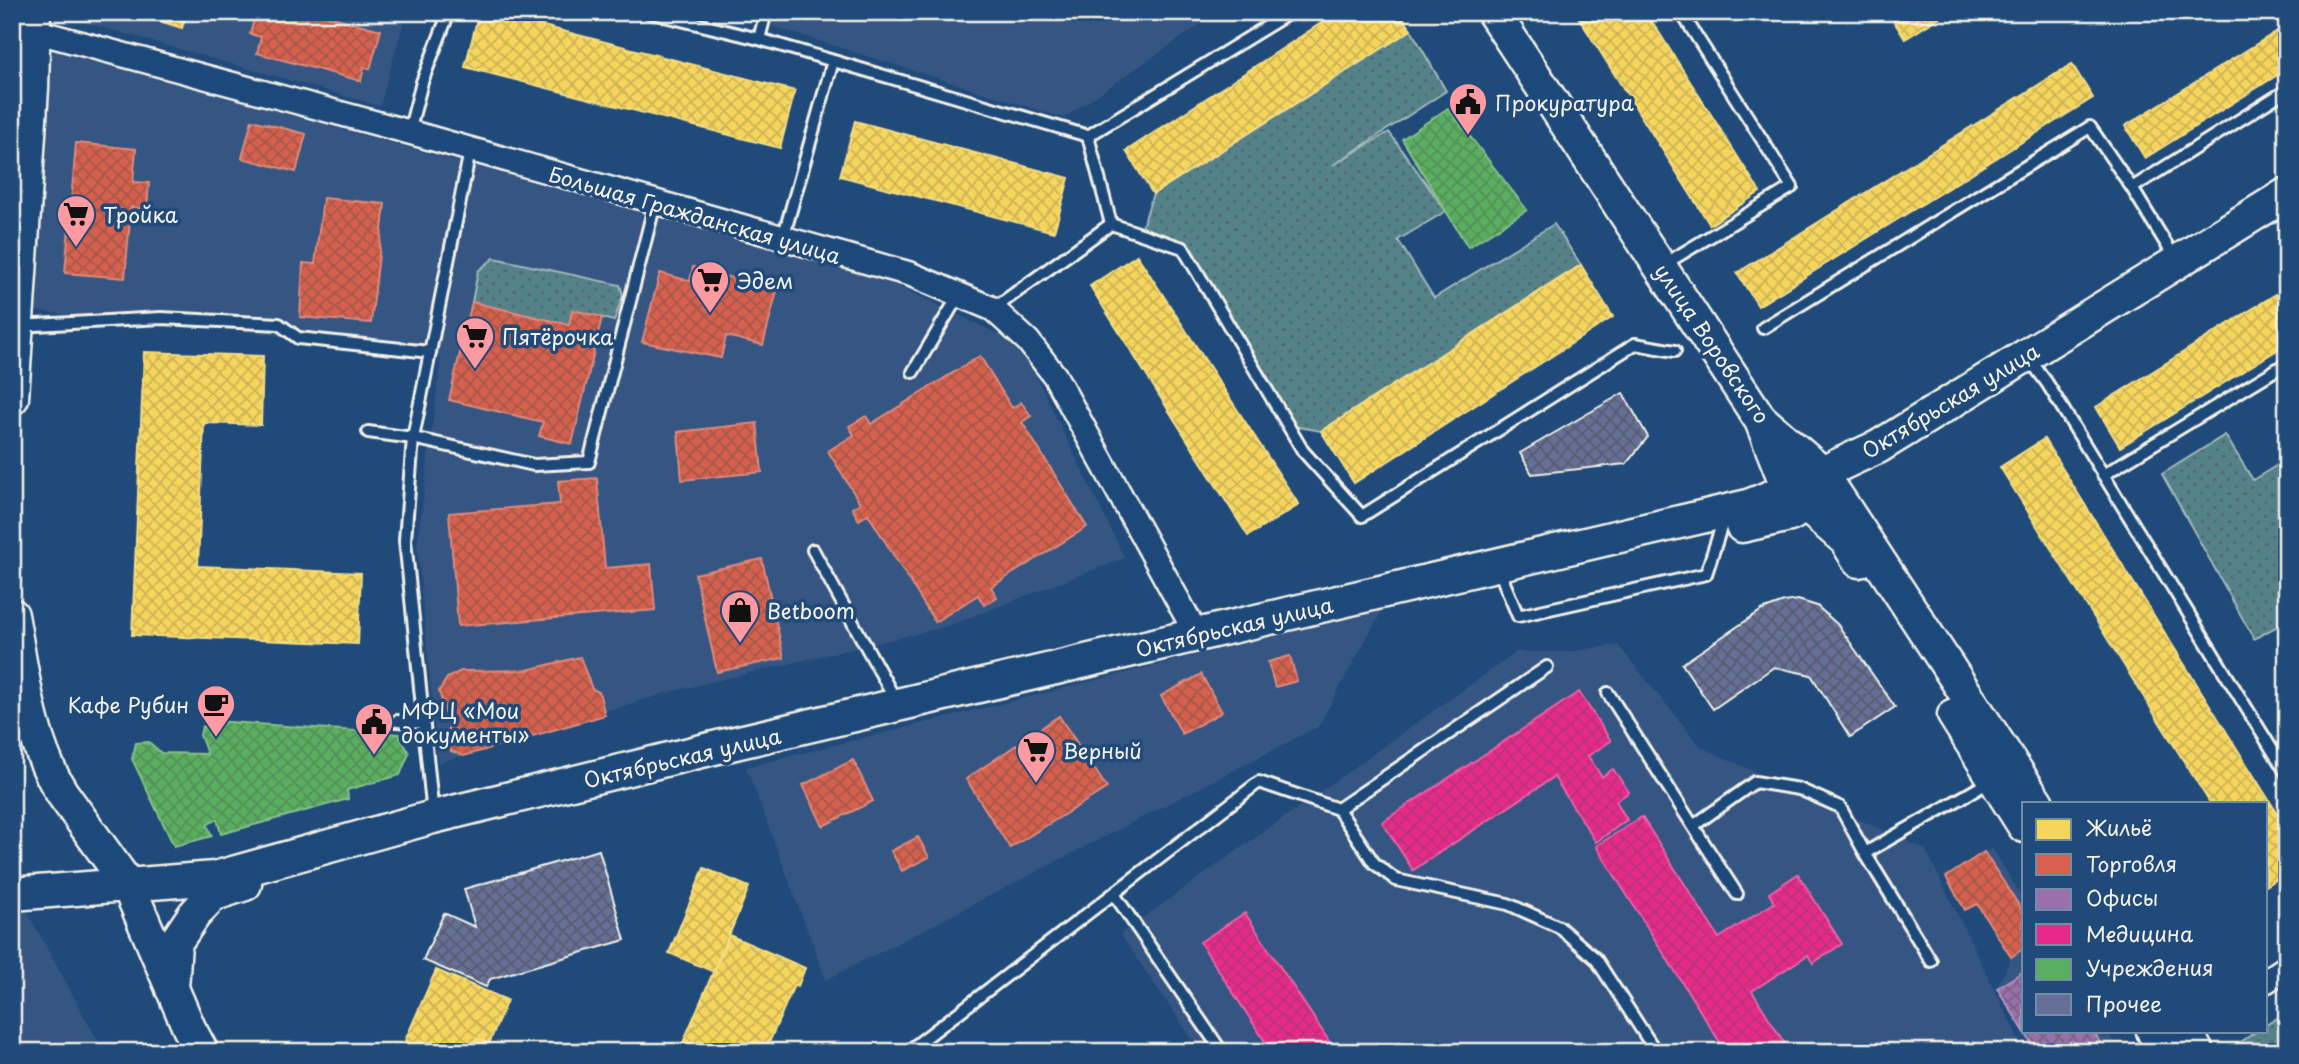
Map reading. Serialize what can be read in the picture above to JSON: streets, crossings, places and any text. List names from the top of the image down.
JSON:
{
  "streets": {
    "street": ["Большая Гражданская улица", "улица Воровского", "Октябрьская улица"]
  },
  "crossings": [
    ["Большая Гражданская улица", "Октябрьская улица"],
    ["улица Воровского", "Октябрьская улица"]
  ],
  "places": {
    "public building": ["Прокуратура", "МФЦ «Мои документы»"],
    "supermarket": [
      "Тройка",
      "Эдем",
      "Пятёрочка",
      "Верный"
    ],
    "shop": ["Betboom"],
    "cafe": ["Кафе Рубин"]
  },
  "legend": [
    "Жильё",
    "Торговля",
    "Офисы",
    "Медицина",
    "Учреждения",
    "Прочее"
  ]
}
